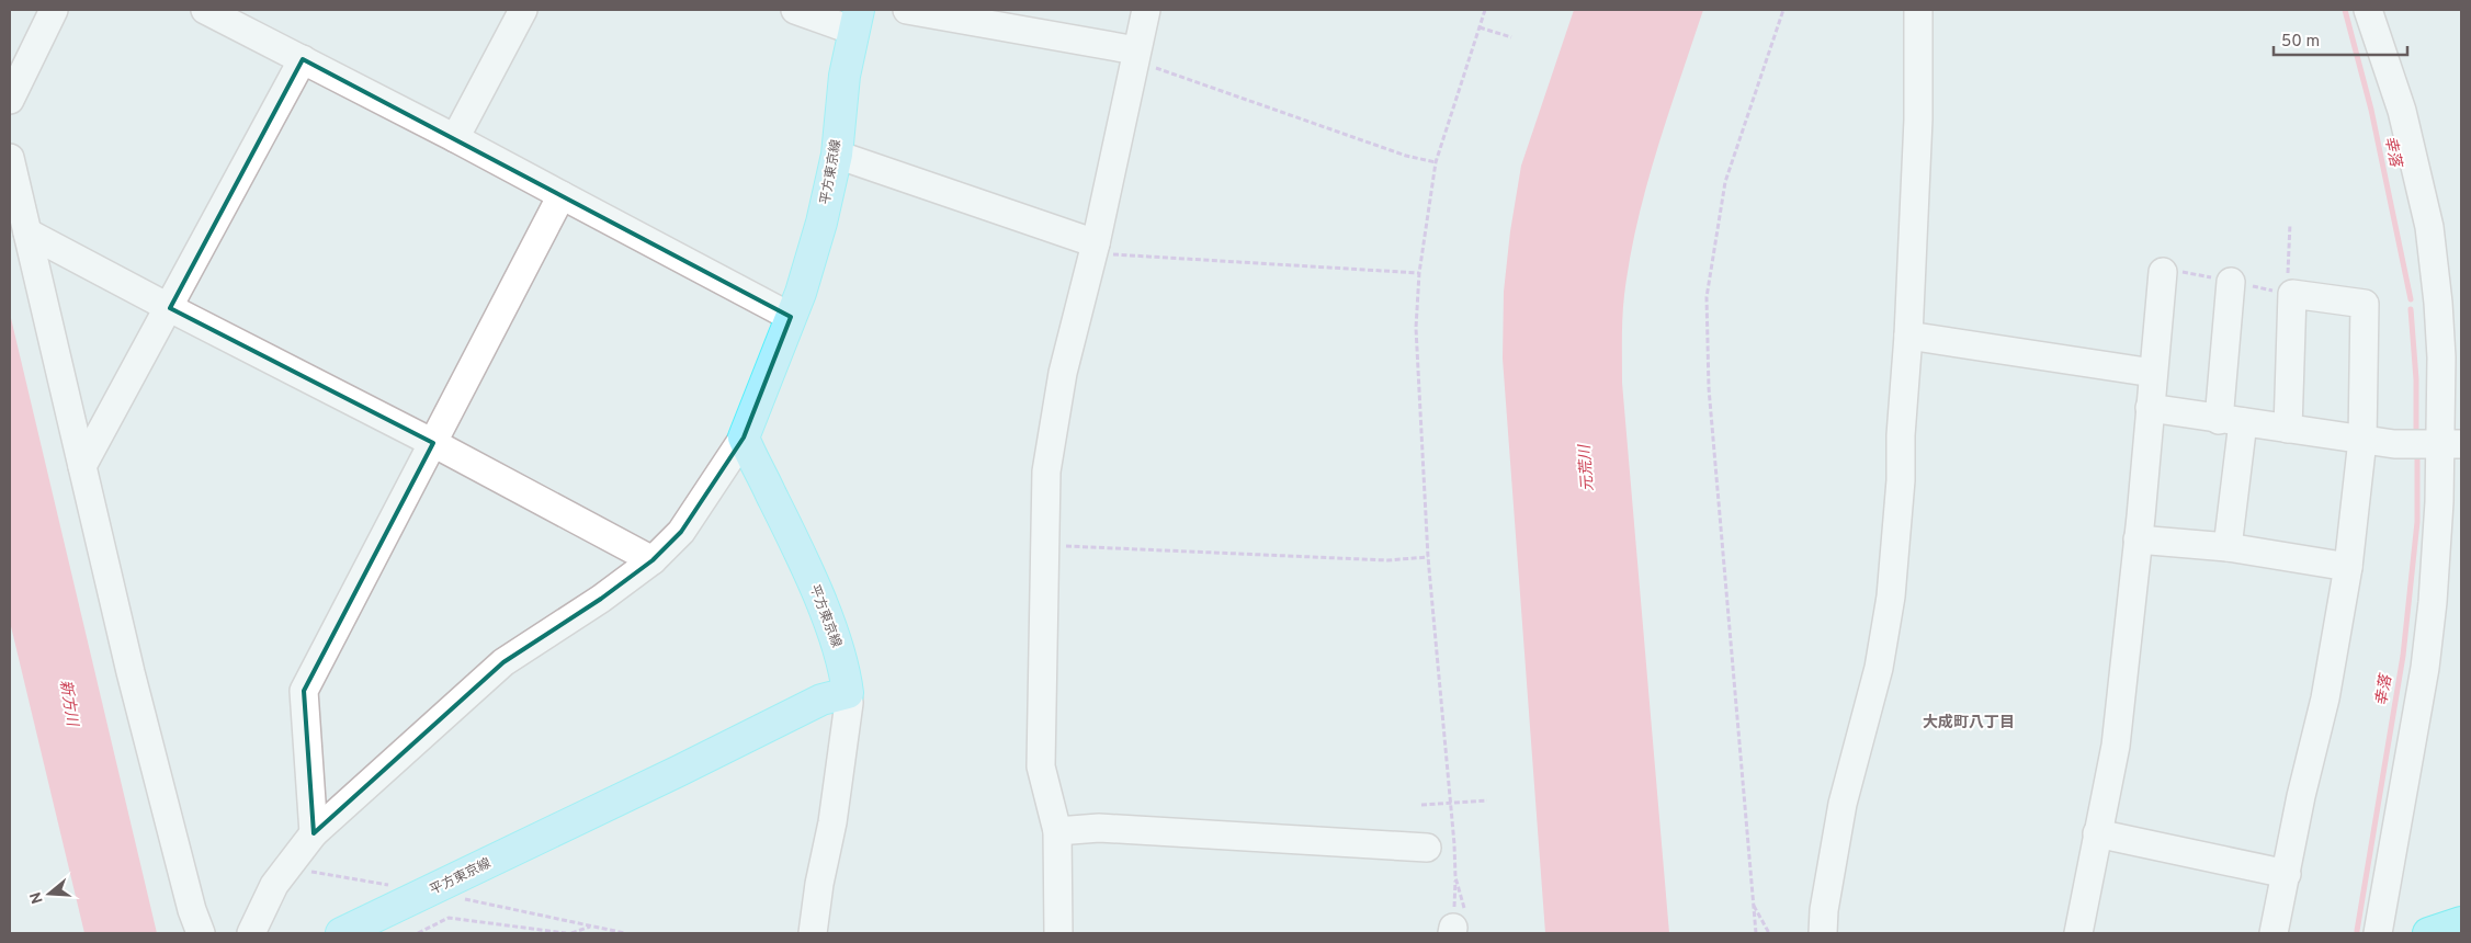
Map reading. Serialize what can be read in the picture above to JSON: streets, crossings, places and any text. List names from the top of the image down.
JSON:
{
  "streets": {
    "main road": ["平方東京線"]
  },
  "districts": ["大成町八丁目"],
  "water": ["幸落", "元荒川", "新方川"],
  "scale_bar": "50 m",
  "north": "left"
}
